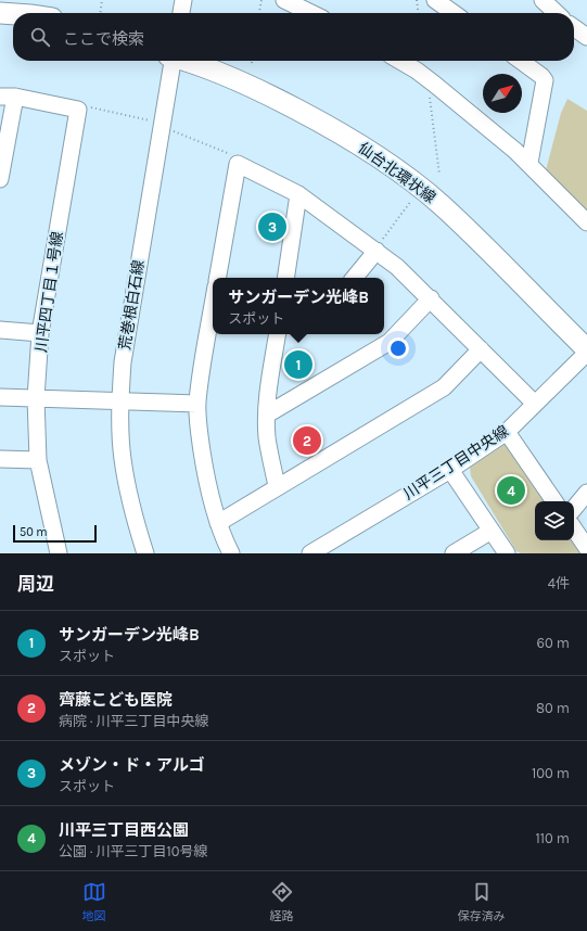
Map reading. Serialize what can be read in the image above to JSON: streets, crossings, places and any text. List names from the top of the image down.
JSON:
{
  "streets": {
    "main road": ["仙台北環状線"],
    "street": ["川平四丁目１号線", "荒巻根白石線", "川平三丁目中央線"]
  },
  "crossings": [
    ["仙台北環状線", "川平三丁目中央線"]
  ],
  "scale_bar": "50 m",
  "north": "top right",
  "page": {
    "search": "ここで検索",
    "pins": [
      "3",
      "1",
      "2",
      "4"
    ],
    "popup": ["サンガーデン光峰B", "スポット"],
    "scale": "50 m",
    "heading": ["周辺", "4件"],
    "list": [
      {
        "mark": "1",
        "name": "サンガーデン光峰B",
        "note": "スポット",
        "value": "60 m"
      },
      {
        "mark": "2",
        "name": "齊藤こども医院",
        "note": "病院 · 川平三丁目中央線",
        "value": "80 m"
      },
      {
        "mark": "3",
        "name": "メゾン・ド・アルゴ",
        "note": "スポット",
        "value": "100 m"
      },
      {
        "mark": "4",
        "name": "川平三丁目西公園",
        "note": "公園 · 川平三丁目10号線",
        "value": "110 m"
      }
    ],
    "nav": ["地図", "経路", "保存済み"]
  }
}
